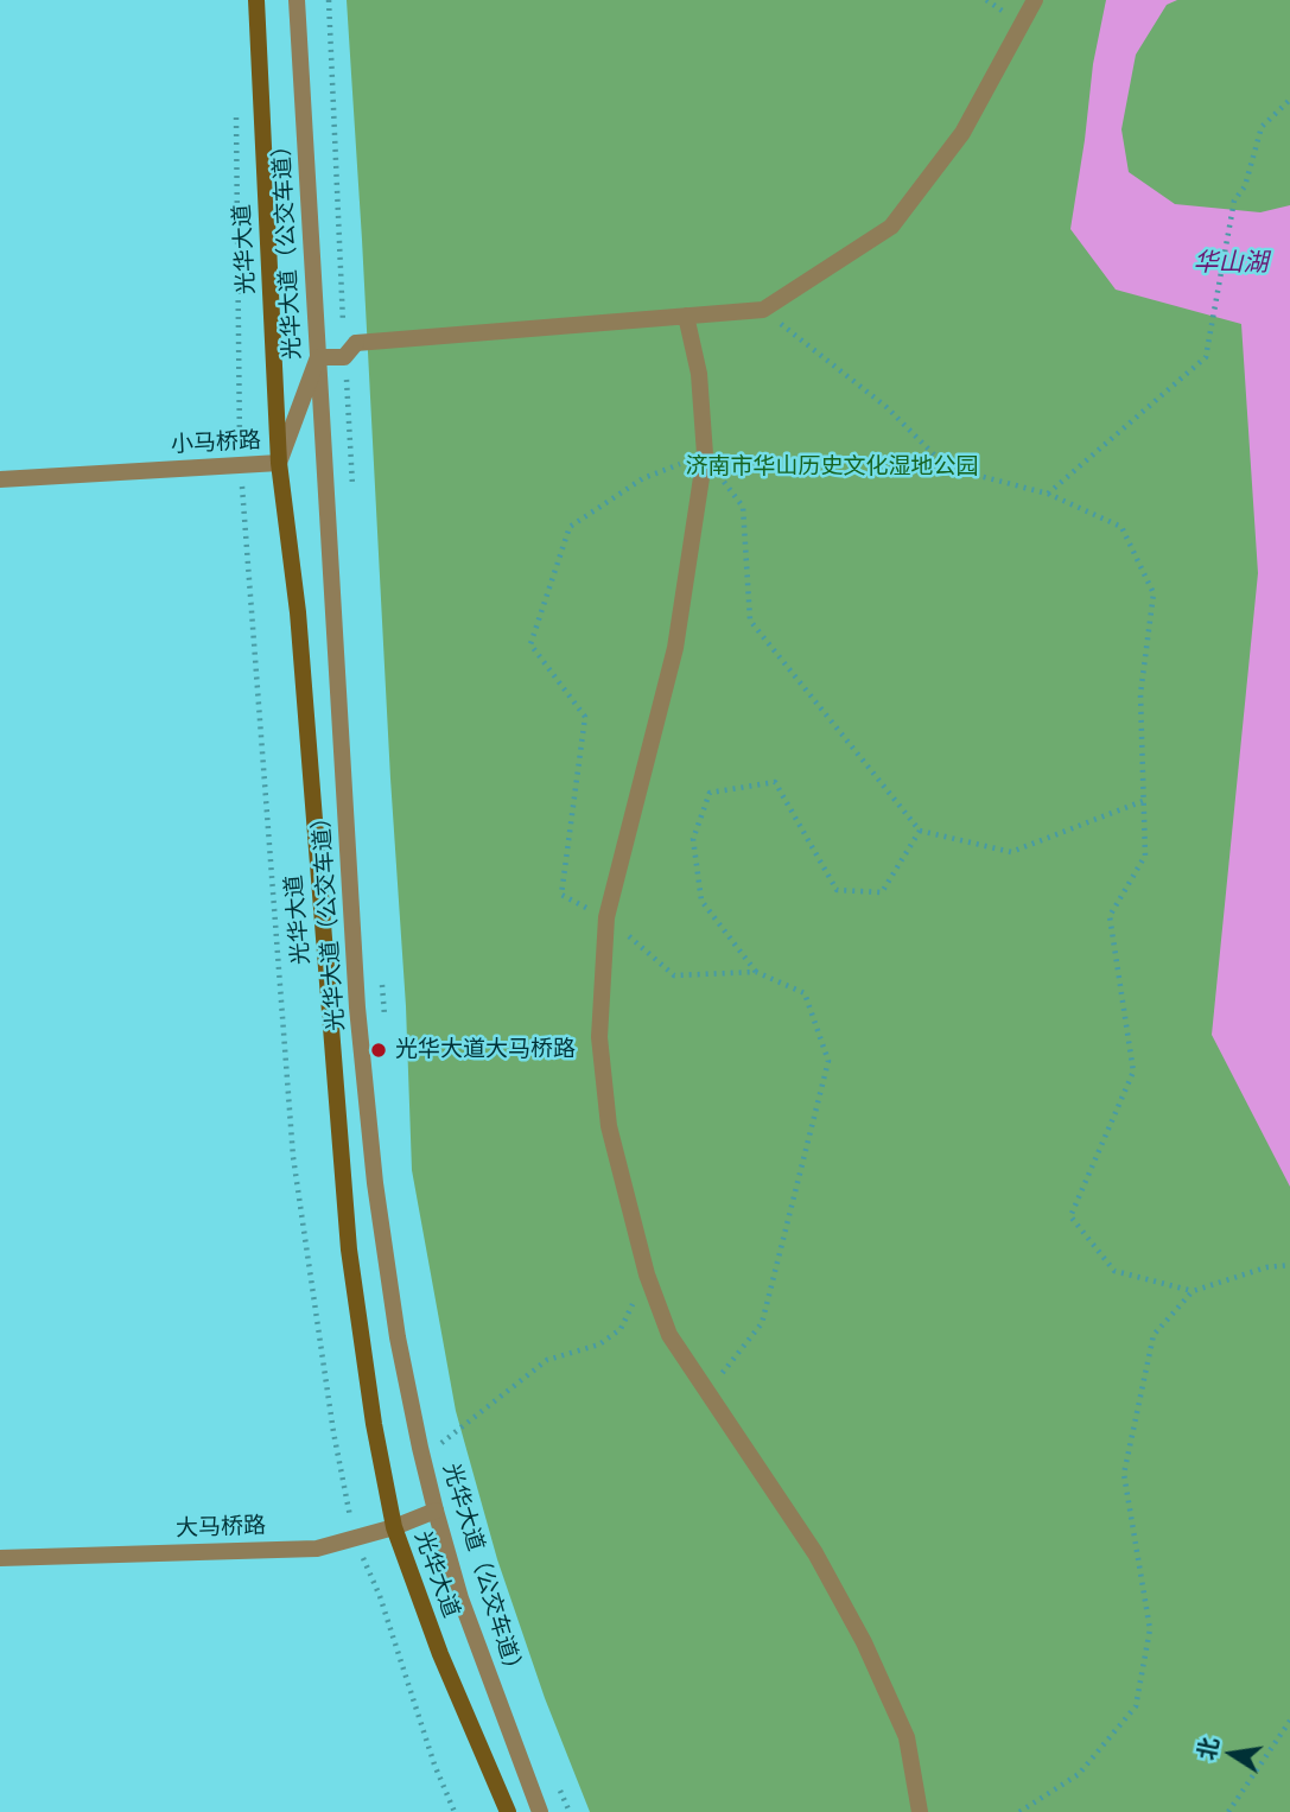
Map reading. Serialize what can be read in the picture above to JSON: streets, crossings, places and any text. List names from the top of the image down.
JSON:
{
  "streets": {
    "main road": ["光华大道"],
    "street": ["光华大道（公交车道）", "小马桥路", "大马桥路"]
  },
  "crossings": [
    ["光华大道（公交车道）", "小马桥路"],
    ["光华大道（公交车道）", "大马桥路"],
    ["光华大道", "小马桥路"],
    ["光华大道", "大马桥路"]
  ],
  "water": ["华山湖"],
  "parks": ["济南市华山历史文化湿地公园"],
  "places": ["光华大道大马桥路"],
  "north": "left"
}
